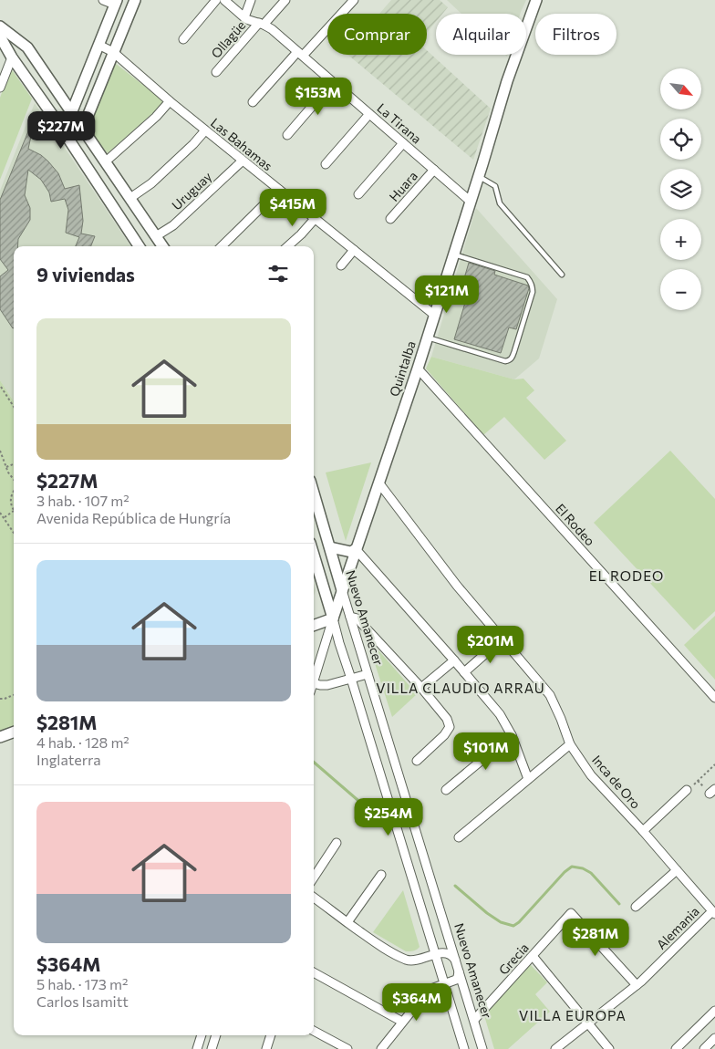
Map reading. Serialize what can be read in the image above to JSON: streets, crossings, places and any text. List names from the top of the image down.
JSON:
{
  "streets": {
    "street": [
      "Ollagüe",
      "La Tirana",
      "Las Bahamas",
      "Huara",
      "Uruguay",
      "Quintalba",
      "El Rodeo",
      "Nuevo Amanecer",
      "Inca de Oro",
      "Alemania",
      "Grecia"
    ]
  },
  "crossings": [
    ["Ollagüe", "La Tirana"],
    ["La Tirana", "Huara"],
    ["La Tirana", "Quintalba"],
    ["Las Bahamas", "Uruguay"],
    ["Las Bahamas", "Quintalba"],
    ["Quintalba", "El Rodeo"],
    ["Quintalba", "Nuevo Amanecer"],
    ["Quintalba", "Inca de Oro"],
    ["Nuevo Amanecer", "Grecia"],
    ["Inca de Oro", "Alemania"],
    ["Alemania", "Grecia"]
  ],
  "districts": ["EL RODEO", "VILLA CLAUDIO ARRAU", "VILLA EUROPA"],
  "north": "bottom right",
  "page": {
    "chip": ["Comprar", "Alquilar", "Filtros"],
    "map_buttons": ["+", "−"],
    "price": [
      "$153M",
      "$227M",
      "$415M",
      "$121M",
      "$201M",
      "$101M",
      "$254M",
      "$281M",
      "$364M"
    ],
    "heading": "9 viviendas",
    "list": [
      {
        "name": "$227M",
        "note": "3 hab. · 107 m² · Avenida República de Hungría"
      },
      {
        "name": "$281M",
        "note": "4 hab. · 128 m² · Inglaterra"
      },
      {
        "name": "$364M",
        "note": "5 hab. · 173 m² · Carlos Isamitt"
      }
    ]
  }
}
